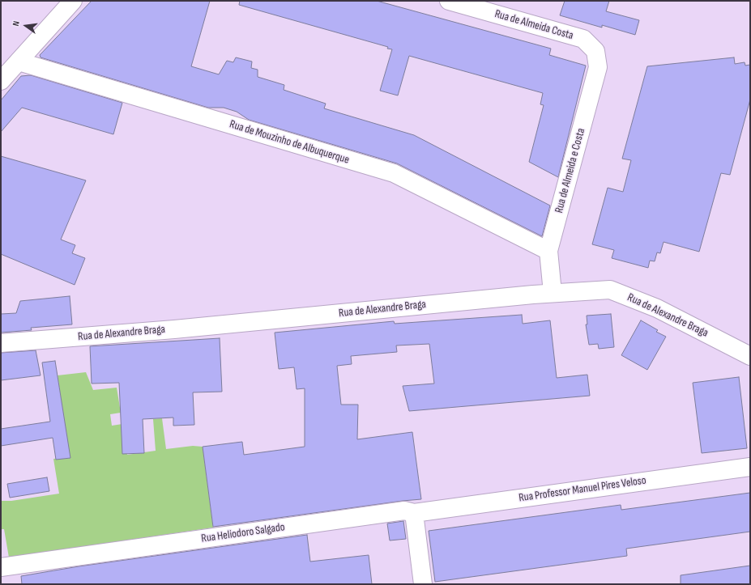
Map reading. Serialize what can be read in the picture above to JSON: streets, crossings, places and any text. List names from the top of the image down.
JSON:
{
  "streets": {
    "street": [
      "Rua de Almeida Costa",
      "Rua de Mouzinho de Albuquerque",
      "Rua de Almeida e Costa",
      "Rua de Alexandre Braga",
      "Rua Professor Manuel Pires Veloso",
      "Rua Heliodoro Salgado"
    ]
  },
  "crossings": [
    ["Rua de Almeida Costa", "Rua de Almeida e Costa"],
    ["Rua de Mouzinho de Albuquerque", "Rua de Almeida e Costa"],
    ["Rua de Almeida e Costa", "Rua de Alexandre Braga"],
    ["Rua Professor Manuel Pires Veloso", "Rua Heliodoro Salgado"]
  ],
  "north": "left"
}
